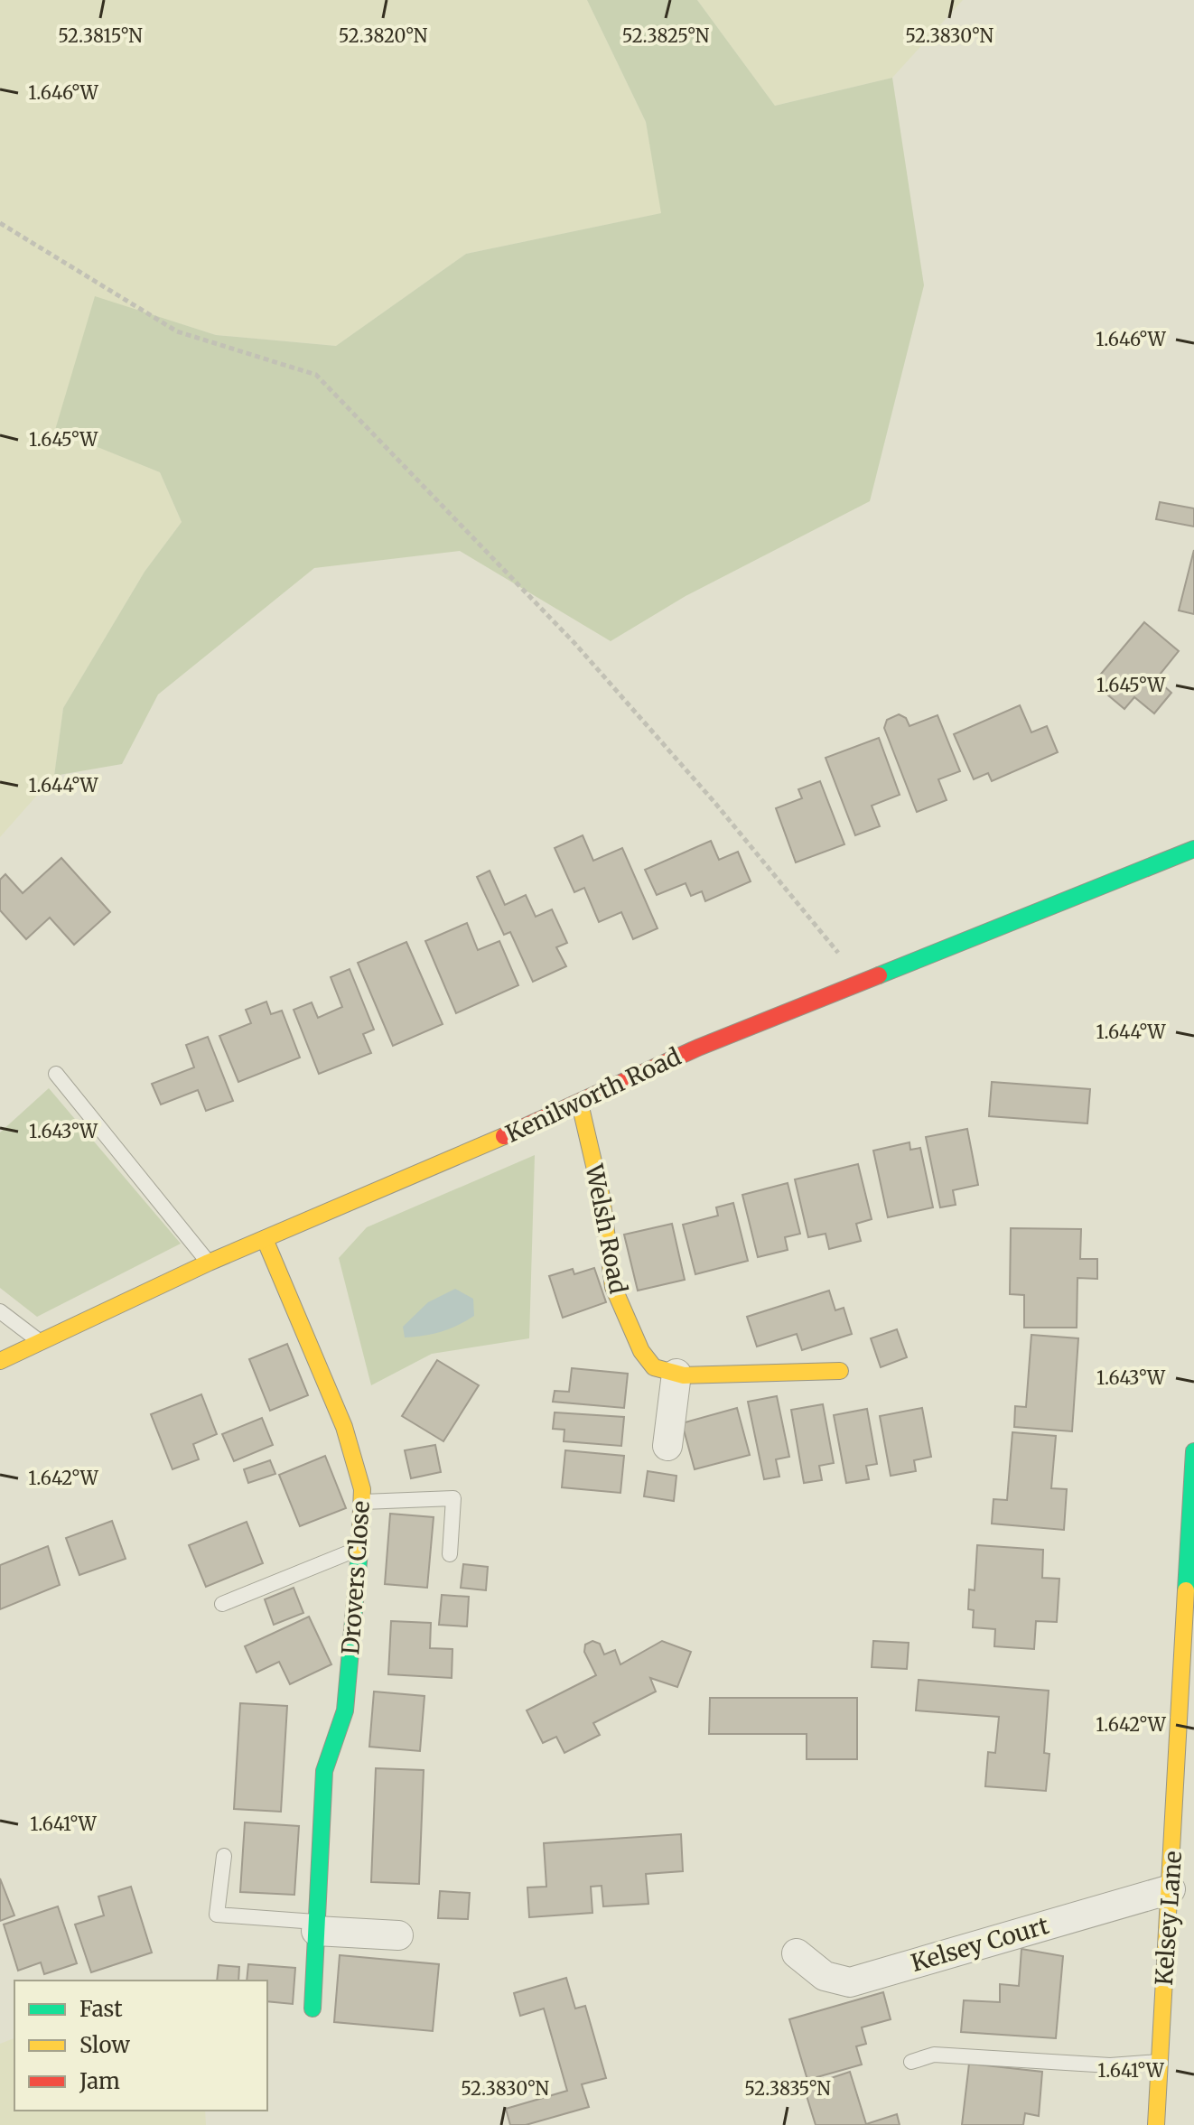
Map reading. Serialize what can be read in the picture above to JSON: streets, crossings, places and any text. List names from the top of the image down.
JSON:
{
  "streets": {
    "main road": [
      "Kenilworth Road",
      "Welsh Road",
      "Drovers Close",
      "Kelsey Lane"
    ],
    "street": ["Kelsey Court"]
  },
  "crossings": [
    ["Kenilworth Road", "Welsh Road"],
    ["Kenilworth Road", "Drovers Close"],
    ["Kelsey Lane", "Kelsey Court"]
  ],
  "legend": ["Fast", "Slow", "Jam"],
  "coordinates": [
    "52.3815°N",
    "52.3820°N",
    "52.3825°N",
    "52.3830°N",
    "1.646°W",
    "1.645°W",
    "1.644°W",
    "1.643°W",
    "1.642°W",
    "1.641°W",
    "52.3835°N"
  ]
}
